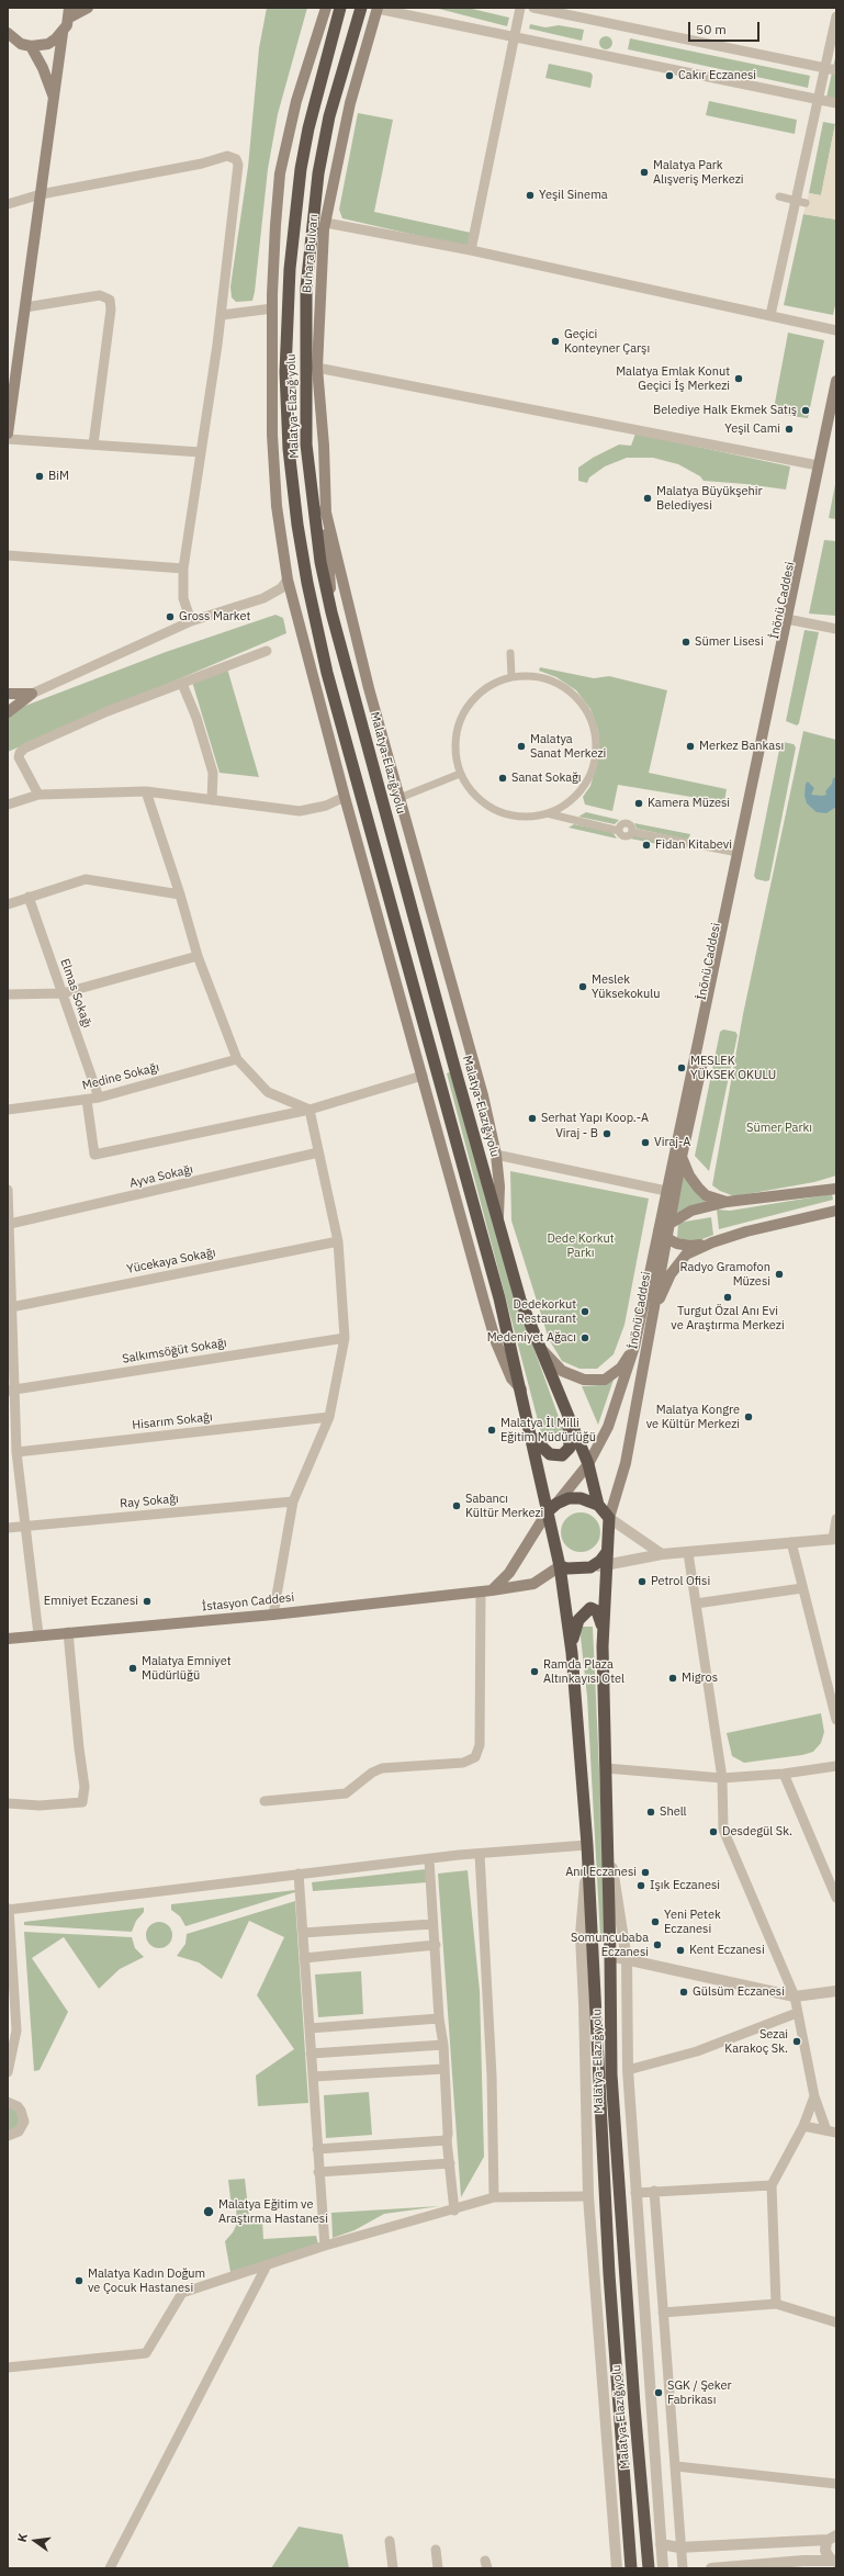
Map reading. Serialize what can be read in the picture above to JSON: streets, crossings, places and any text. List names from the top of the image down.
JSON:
{
  "streets": {
    "highway": ["Malatya-Elazığ yolu"],
    "main road": ["Buhara Bulvarı", "İnönü Caddesi", "İstasyon Caddesi"],
    "street": [
      "Elmas Sokağı",
      "Medine Sokağı",
      "Ayva Sokağı",
      "Yücekaya Sokağı",
      "Salkımsöğüt Sokağı",
      "Hisarım Sokağı",
      "Ray Sokağı"
    ]
  },
  "crossings": [
    ["Malatya-Elazığ yolu", "İnönü Caddesi"],
    ["Malatya-Elazığ yolu", "İstasyon Caddesi"],
    ["İnönü Caddesi", "İstasyon Caddesi"],
    ["Elmas Sokağı", "Medine Sokağı"]
  ],
  "parks": ["Sümer Parkı", "Dede Korkut Parkı"],
  "places": [
    "Cakır Eczanesi",
    "Malatya Park Alışveriş Merkezi",
    "Yeşil Sinema",
    "Geçici Konteyner Çarşı",
    "Malatya Emlak Konut Geçici İş Merkezi",
    "Belediye Halk Ekmek Satış",
    "Yeşil Cami",
    "BiM",
    "Malatya Büyükşehir Belediyesi",
    "Gross Market",
    "Sümer Lisesi",
    "Malatya Sanat Merkezi",
    "Merkez Bankası",
    "Sanat Sokağı",
    "Kamera Müzesi",
    "Fidan Kitabevi",
    "Meslek Yüksekokulu",
    "MESLEK YÜKSEK OKULU",
    "Serhat Yapı Koop.-A",
    "Viraj - B",
    "Viraj-A",
    "Radyo Gramofon Müzesi",
    "Turgut Özal Anı Evi ve Araştırma Merkezi",
    "Dedekorkut Restaurant",
    "Medeniyet Ağacı",
    "Malatya Kongre ve Kültür Merkezi",
    "Malatya İl Milli Eğitim Müdürlüğü",
    "Sabancı Kültür Merkezi",
    "Petrol Ofisi",
    "Emniyet Eczanesi",
    "Malatya Emniyet Müdürlüğü",
    "Ramda Plaza Altınkayısı Otel",
    "Migros",
    "Shell",
    "Desdegül Sk.",
    "Anıl Eczanesi",
    "Işık Eczanesi",
    "Yeni Petek Eczanesi",
    "Somuncubaba Eczanesi",
    "Kent Eczanesi",
    "Gülsüm Eczanesi",
    "Sezai Karakoç Sk.",
    "Malatya Eğitim ve Araştırma Hastanesi",
    "Malatya Kadın Doğum ve Çocuk Hastanesi",
    "SGK / Şeker Fabrikası"
  ],
  "scale_bar": "50 m",
  "north": "left"
}
